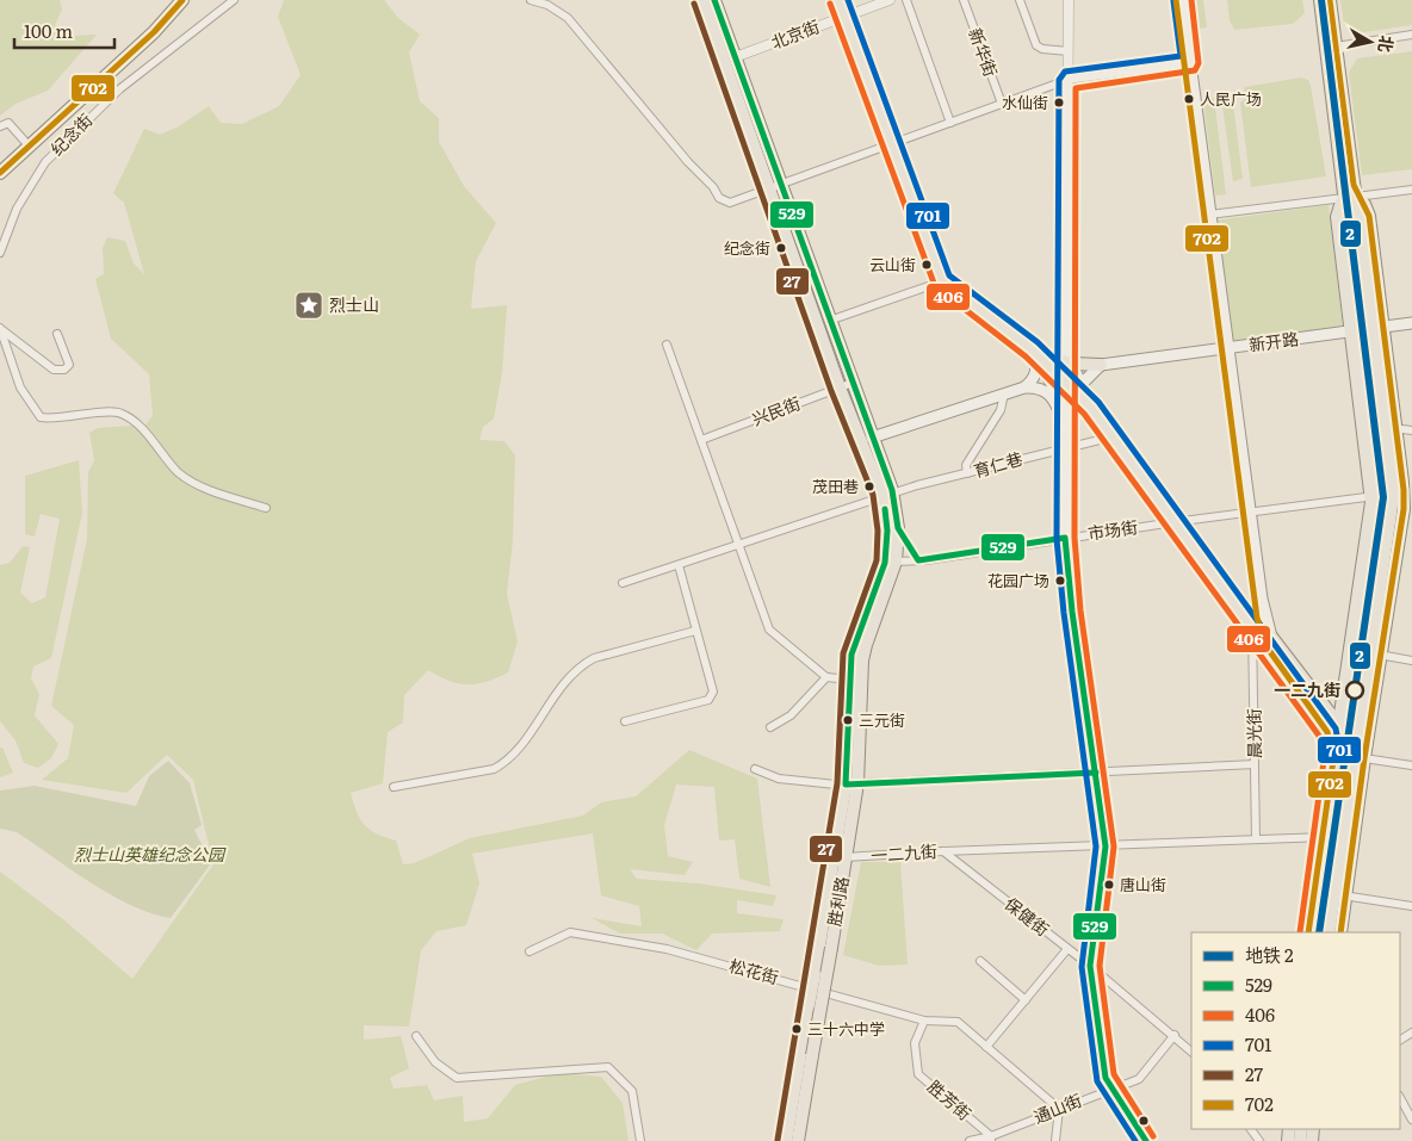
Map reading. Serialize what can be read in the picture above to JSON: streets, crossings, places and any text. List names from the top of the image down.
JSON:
{
  "streets": {
    "main road": ["新开路", "胜利路"],
    "street": [
      "北京街",
      "新华街",
      "纪念街",
      "兴民街",
      "育仁巷",
      "市场街",
      "晨光街",
      "一二九街",
      "保健街",
      "松花街",
      "胜芳街",
      "通山街"
    ]
  },
  "crossings": [
    ["北京街", "胜利路"],
    ["兴民街", "胜利路"],
    ["育仁巷", "胜利路"],
    ["市场街", "胜利路"],
    ["晨光街", "一二九街"],
    ["一二九街", "胜利路"],
    ["一二九街", "保健街"],
    ["保健街", "通山街"],
    ["松花街", "胜芳街"],
    ["松花街", "通山街"],
    ["胜芳街", "通山街"]
  ],
  "parks": ["烈士山英雄纪念公园"],
  "places": {
    "other": [
      "人民广场",
      "水仙街",
      "纪念街",
      "云山街",
      "茂田巷",
      "花园广场",
      "一二九街",
      "三元街",
      "唐山街",
      "三十六中学"
    ],
    "place": ["烈士山"]
  },
  "lines": [
    "metro line 2",
    "transit line 529",
    "transit line 406",
    "transit line 701",
    "transit line 702",
    "transit line 27"
  ],
  "legend": [
    "地铁 2",
    "529",
    "406",
    "701",
    "27",
    "702"
  ],
  "scale_bar": "100 m",
  "north": "right"
}
